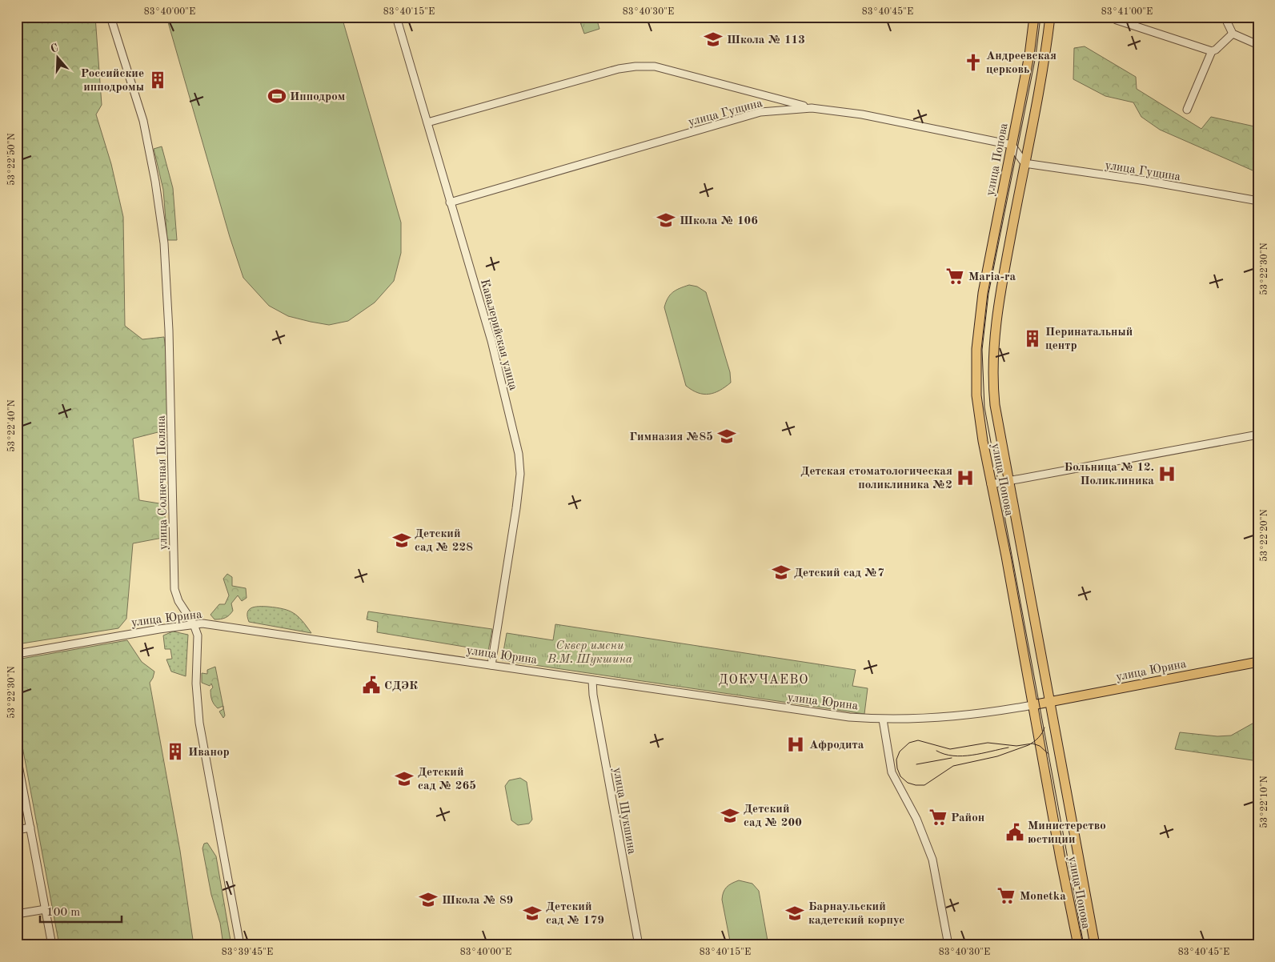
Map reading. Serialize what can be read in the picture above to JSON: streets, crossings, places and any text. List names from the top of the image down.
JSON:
{
  "streets": {
    "main road": ["улица Попова", "улица Юрина"],
    "street": [
      "улица Гущина",
      "Кавалерийская улица",
      "улица Солнечная Поляна",
      "улица Шукшина"
    ]
  },
  "crossings": [
    ["улица Гущина", "улица Попова"],
    ["улица Гущина", "Кавалерийская улица"],
    ["улица Попова", "улица Юрина"],
    ["Кавалерийская улица", "улица Юрина"],
    ["улица Солнечная Поляна", "улица Юрина"],
    ["улица Юрина", "улица Шукшина"]
  ],
  "districts": ["ДОКУЧАЕВО"],
  "parks": ["Сквер имени В.М. Шукшина"],
  "places": {
    "school or university": [
      "Школа № 113",
      "Школа № 106",
      "Гимназия №85",
      "Детский сад № 228",
      "Детский сад №7",
      "Детский сад № 265",
      "Детский сад № 200",
      "Школа № 89",
      "Детский сад № 179",
      "Барнаульский кадетский корпус"
    ],
    "church": ["Андреевская церковь"],
    "building": ["Российские ипподромы", "Перинатальный центр", "Иванор"],
    "sports": ["Ипподром"],
    "supermarket": ["Maria-ra", "Район", "Monetka"],
    "hospital": ["Больница № 12. Поликлиника", "Детская стоматологическая поликлиника №2", "Афродита"],
    "public building": ["СДЭК", "Министерство юстиции"]
  },
  "scale_bar": "100 m",
  "north": "top",
  "coordinates": [
    "83°40'00\"E",
    "83°40'15\"E",
    "83°40'30\"E",
    "83°40'45\"E",
    "83°41'00\"E",
    "53°22'50\"N",
    "53°22'30\"N",
    "53°22'40\"N",
    "53°22'20\"N",
    "53°22'10\"N",
    "83°39'45\"E"
  ]
}
